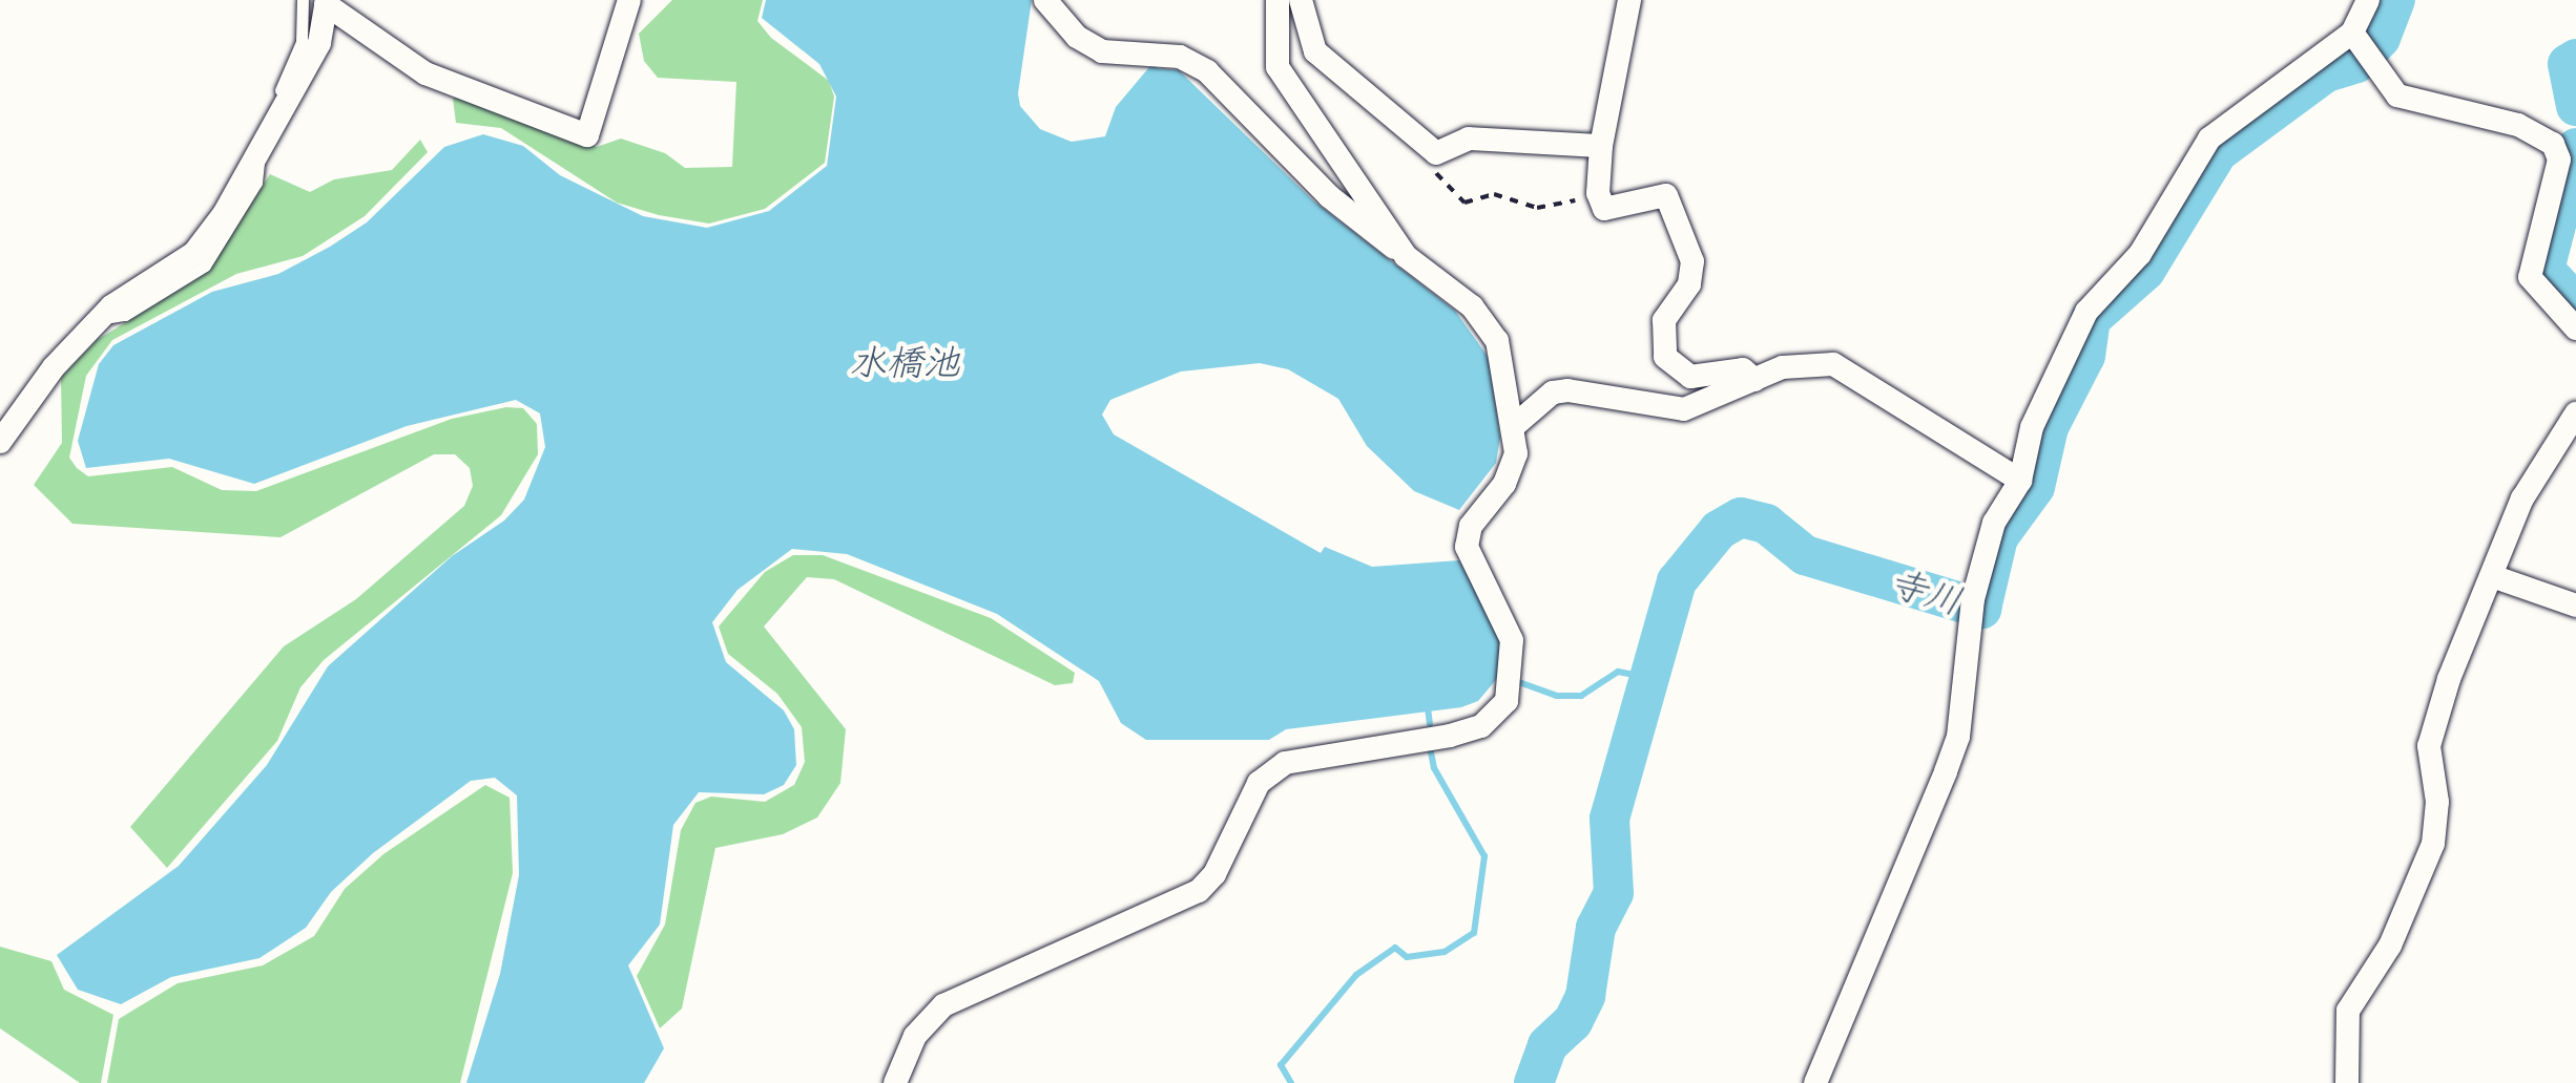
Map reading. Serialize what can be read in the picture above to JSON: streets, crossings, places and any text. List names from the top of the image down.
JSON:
{
  "water": ["水橋池", "寺川"]
}
